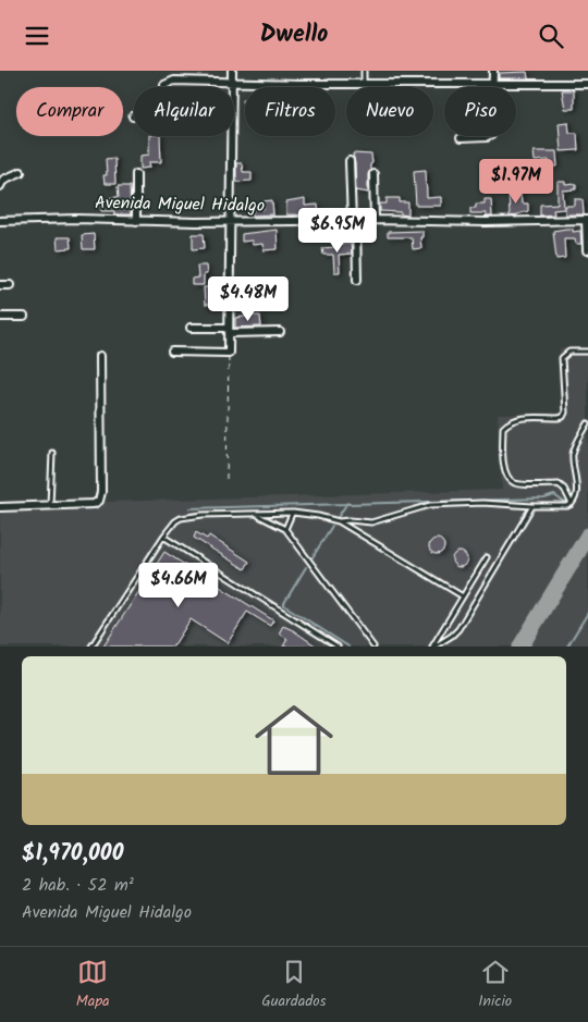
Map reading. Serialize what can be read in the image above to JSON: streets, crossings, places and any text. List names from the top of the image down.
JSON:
{
  "streets": {
    "street": ["Avenida Miguel Hidalgo"]
  },
  "page": {
    "header": "Dwello",
    "chip": [
      "Comprar",
      "Alquilar",
      "Filtros",
      "Nuevo",
      "Piso"
    ],
    "price": [
      "$1.97M",
      "$6.95M",
      "$4.48M",
      "$4.66M"
    ],
    "list": [
      {
        "name": "$1,970,000",
        "note": "2 hab. · 52 m² · Avenida Miguel Hidalgo"
      }
    ],
    "tabs": ["Mapa", "Guardados", "Inicio"]
  }
}
